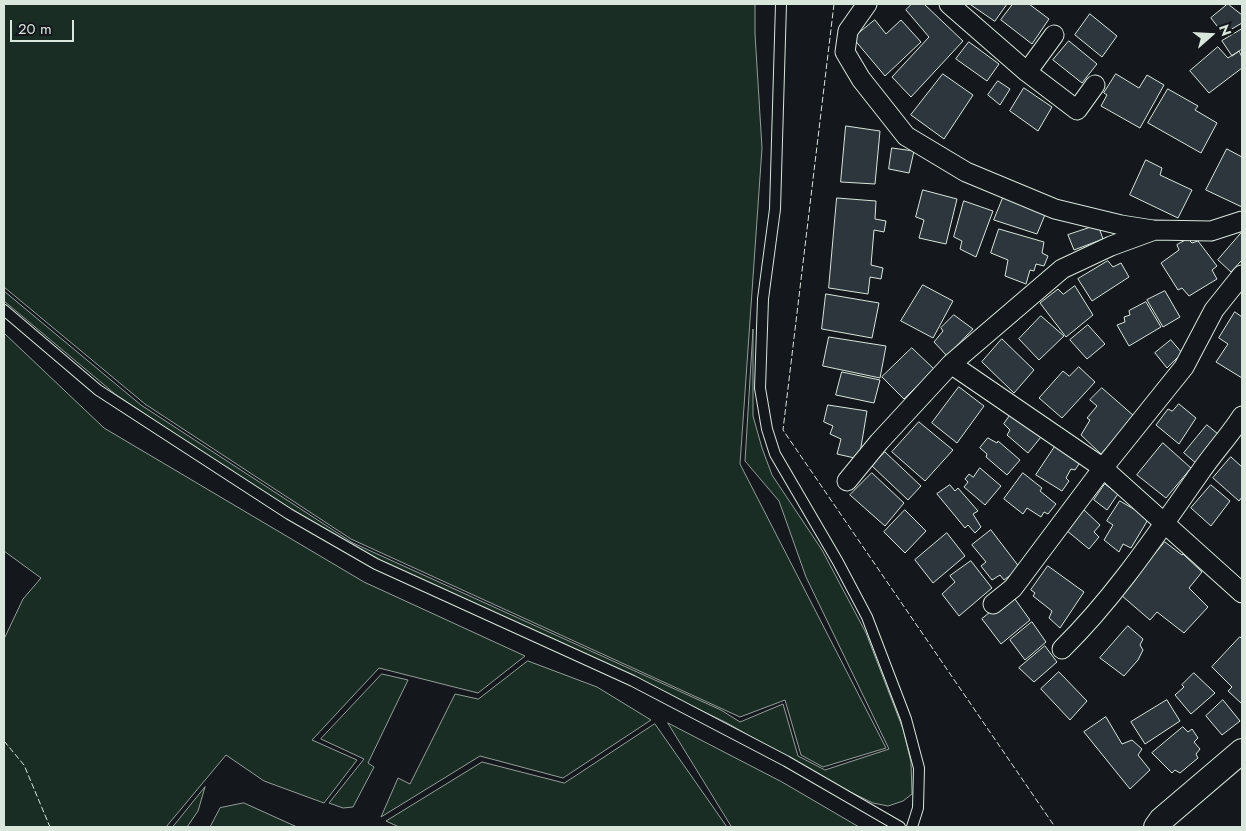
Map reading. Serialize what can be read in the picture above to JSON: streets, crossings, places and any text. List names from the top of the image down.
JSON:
{
  "scale_bar": "20 m",
  "north": "right"
}
